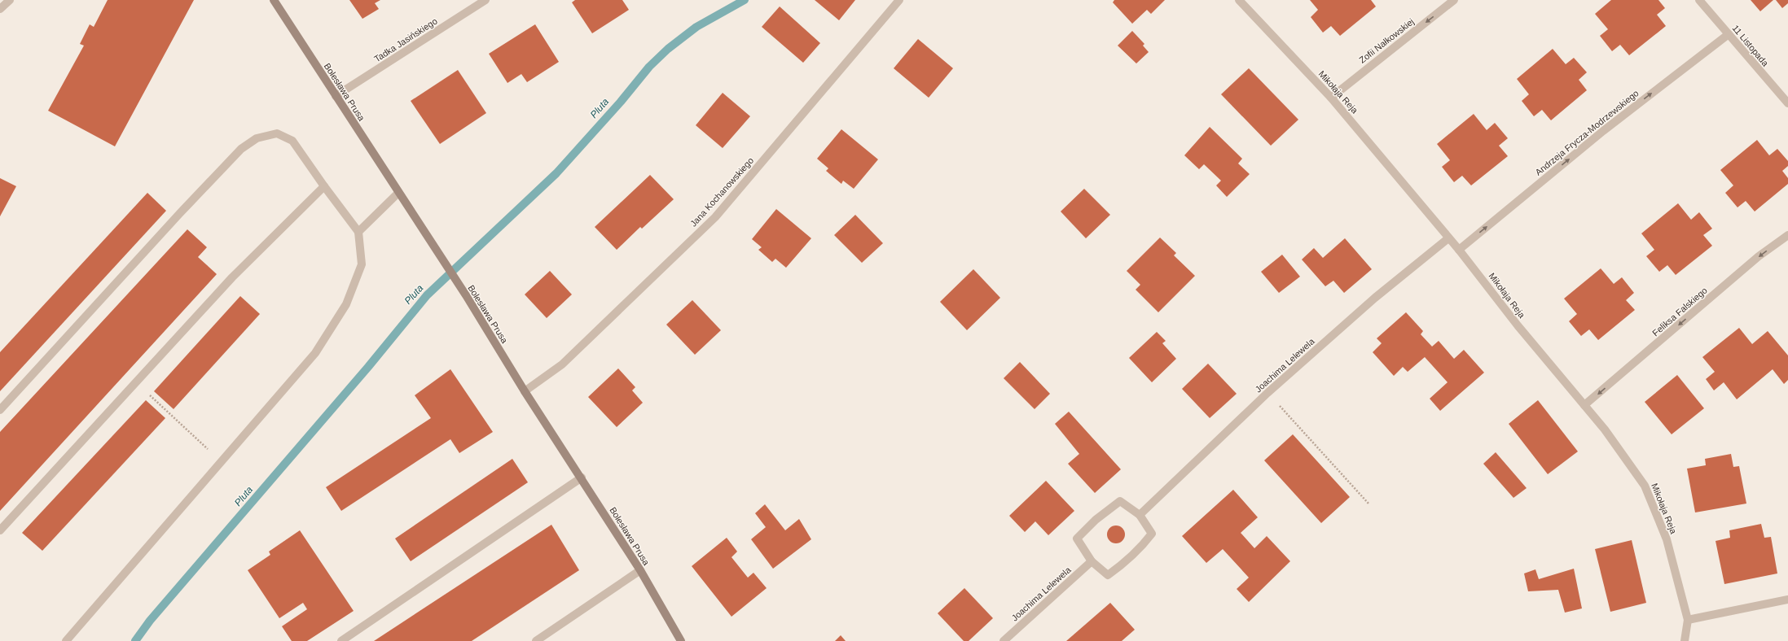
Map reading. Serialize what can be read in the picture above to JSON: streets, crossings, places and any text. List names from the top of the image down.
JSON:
{
  "streets": {
    "street": [
      "Tadka Jasińskiego",
      "Zofii Nałkowskiej",
      "11 Listopada",
      "Bolesława Prusa",
      "Mikołaja Reja",
      "Andrzeja Frycza-Modrzewskiego",
      "Jana Kochanowskiego",
      "Feliksa Falskiego",
      "Joachima Lelewela"
    ]
  },
  "crossings": [
    ["Tadka Jasińskiego", "Bolesława Prusa"],
    ["Zofii Nałkowskiej", "Mikołaja Reja"],
    ["11 Listopada", "Andrzeja Frycza-Modrzewskiego"],
    ["Bolesława Prusa", "Jana Kochanowskiego"],
    ["Mikołaja Reja", "Andrzeja Frycza-Modrzewskiego"],
    ["Mikołaja Reja", "Feliksa Falskiego"],
    ["Mikołaja Reja", "Joachima Lelewela"]
  ],
  "one_way": ["Zofii Nałkowskiej", "Andrzeja Frycza-Modrzewskiego", "Feliksa Falskiego"],
  "water": ["Pluta"]
}
